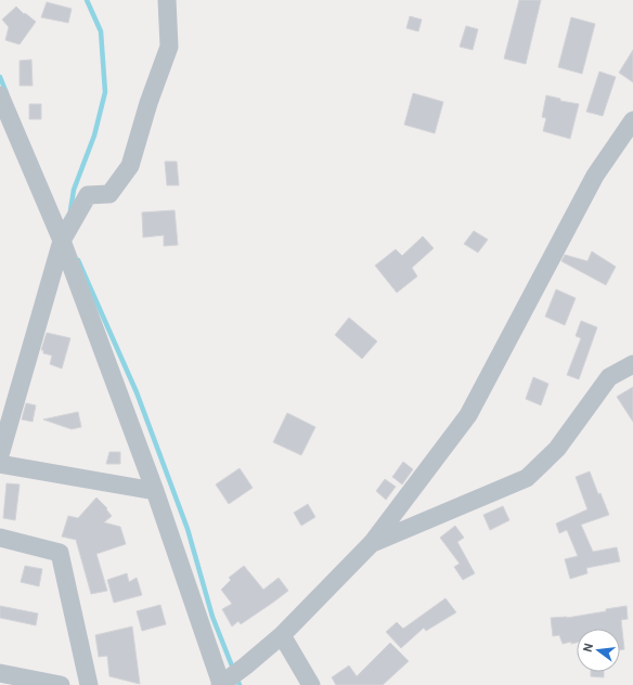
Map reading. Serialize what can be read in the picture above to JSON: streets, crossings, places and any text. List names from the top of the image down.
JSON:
{
  "north": "left"
}
